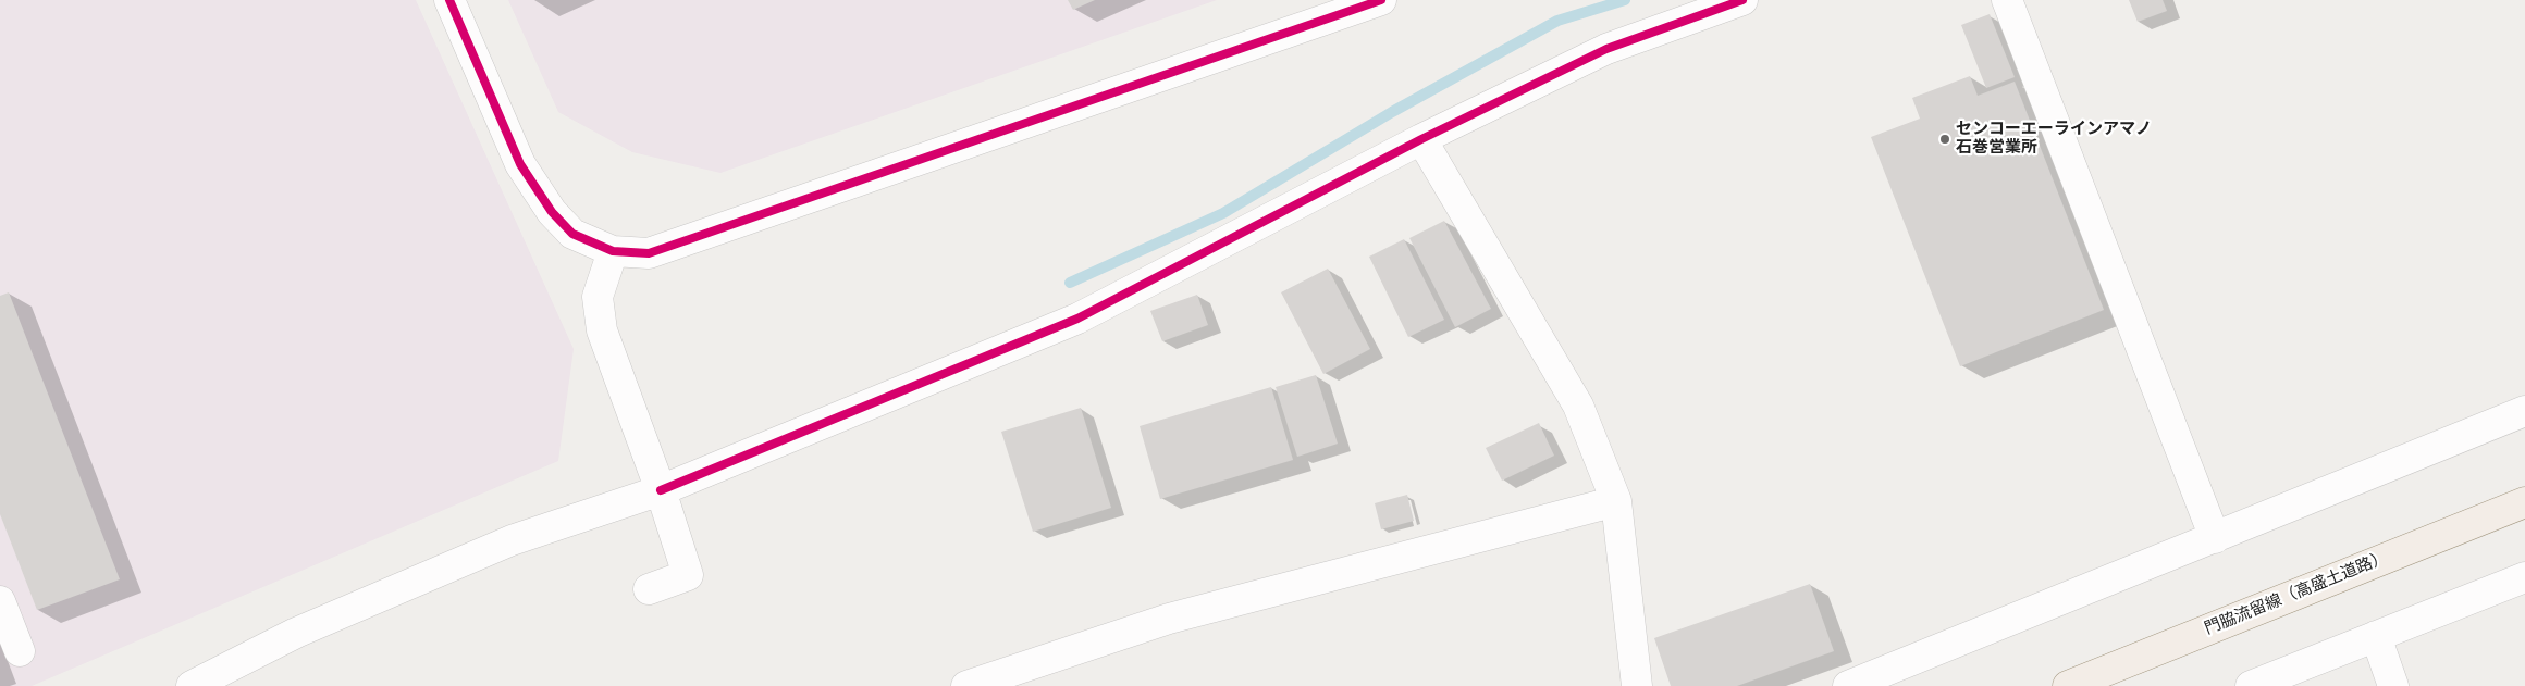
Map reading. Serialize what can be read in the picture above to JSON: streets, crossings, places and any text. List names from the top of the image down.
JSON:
{
  "streets": {
    "main road": ["門脇流留線（高盛土道路）"]
  },
  "places": ["センコーエーラインアマノ 石巻営業所"]
}
